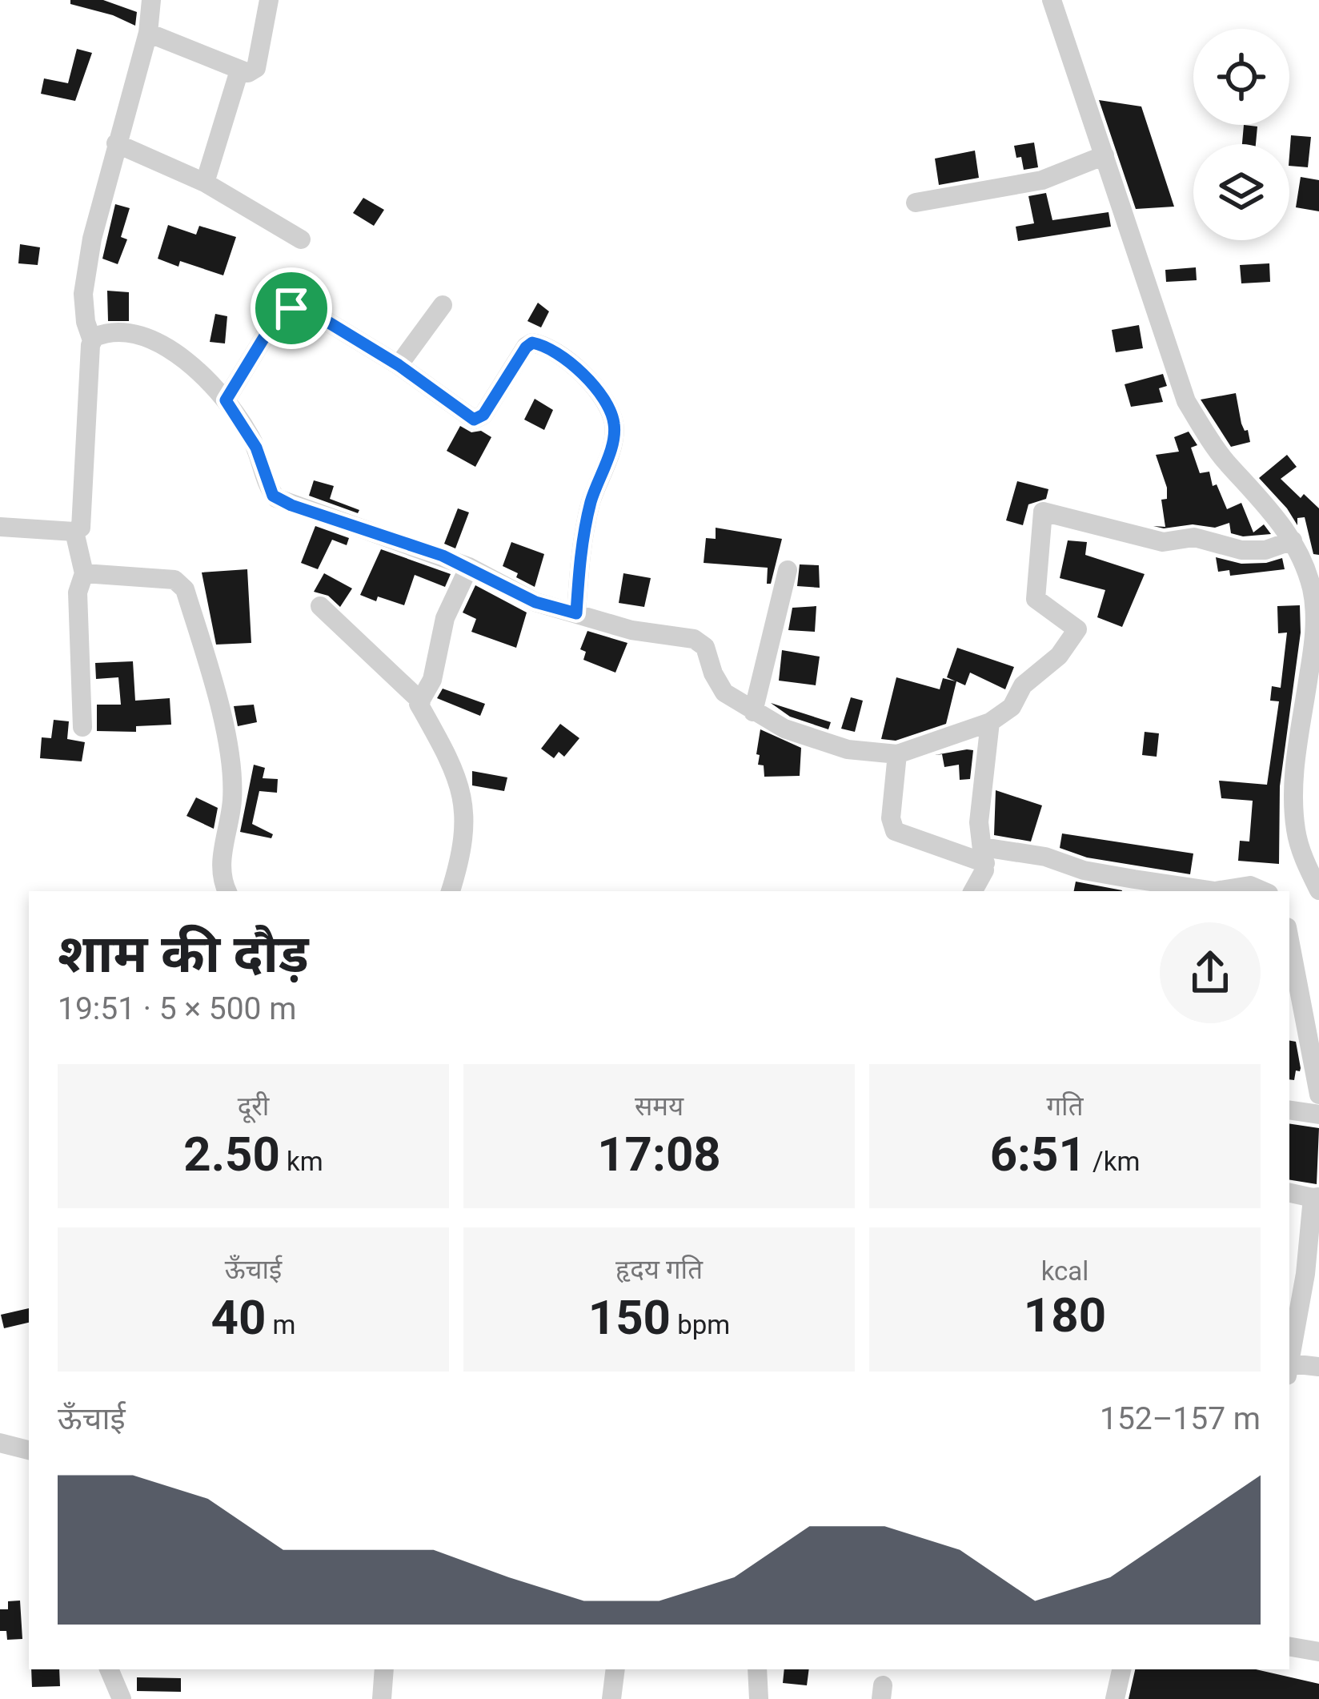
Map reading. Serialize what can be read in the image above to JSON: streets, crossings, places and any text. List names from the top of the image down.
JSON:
{
  "page": {
    "heading": ["शाम की दौड़", "19:51 · 5 × 500 m"],
    "stats": [
      ["दूरी", "2.50 km"],
      ["समय", "17:08"],
      ["गति", "6:51 /km"],
      ["ऊँचाई", "40 m"],
      ["हृदय गति", "150 bpm"],
      ["kcal", "180"]
    ],
    "chart": ["ऊँचाई", "152–157 m"]
  }
}
